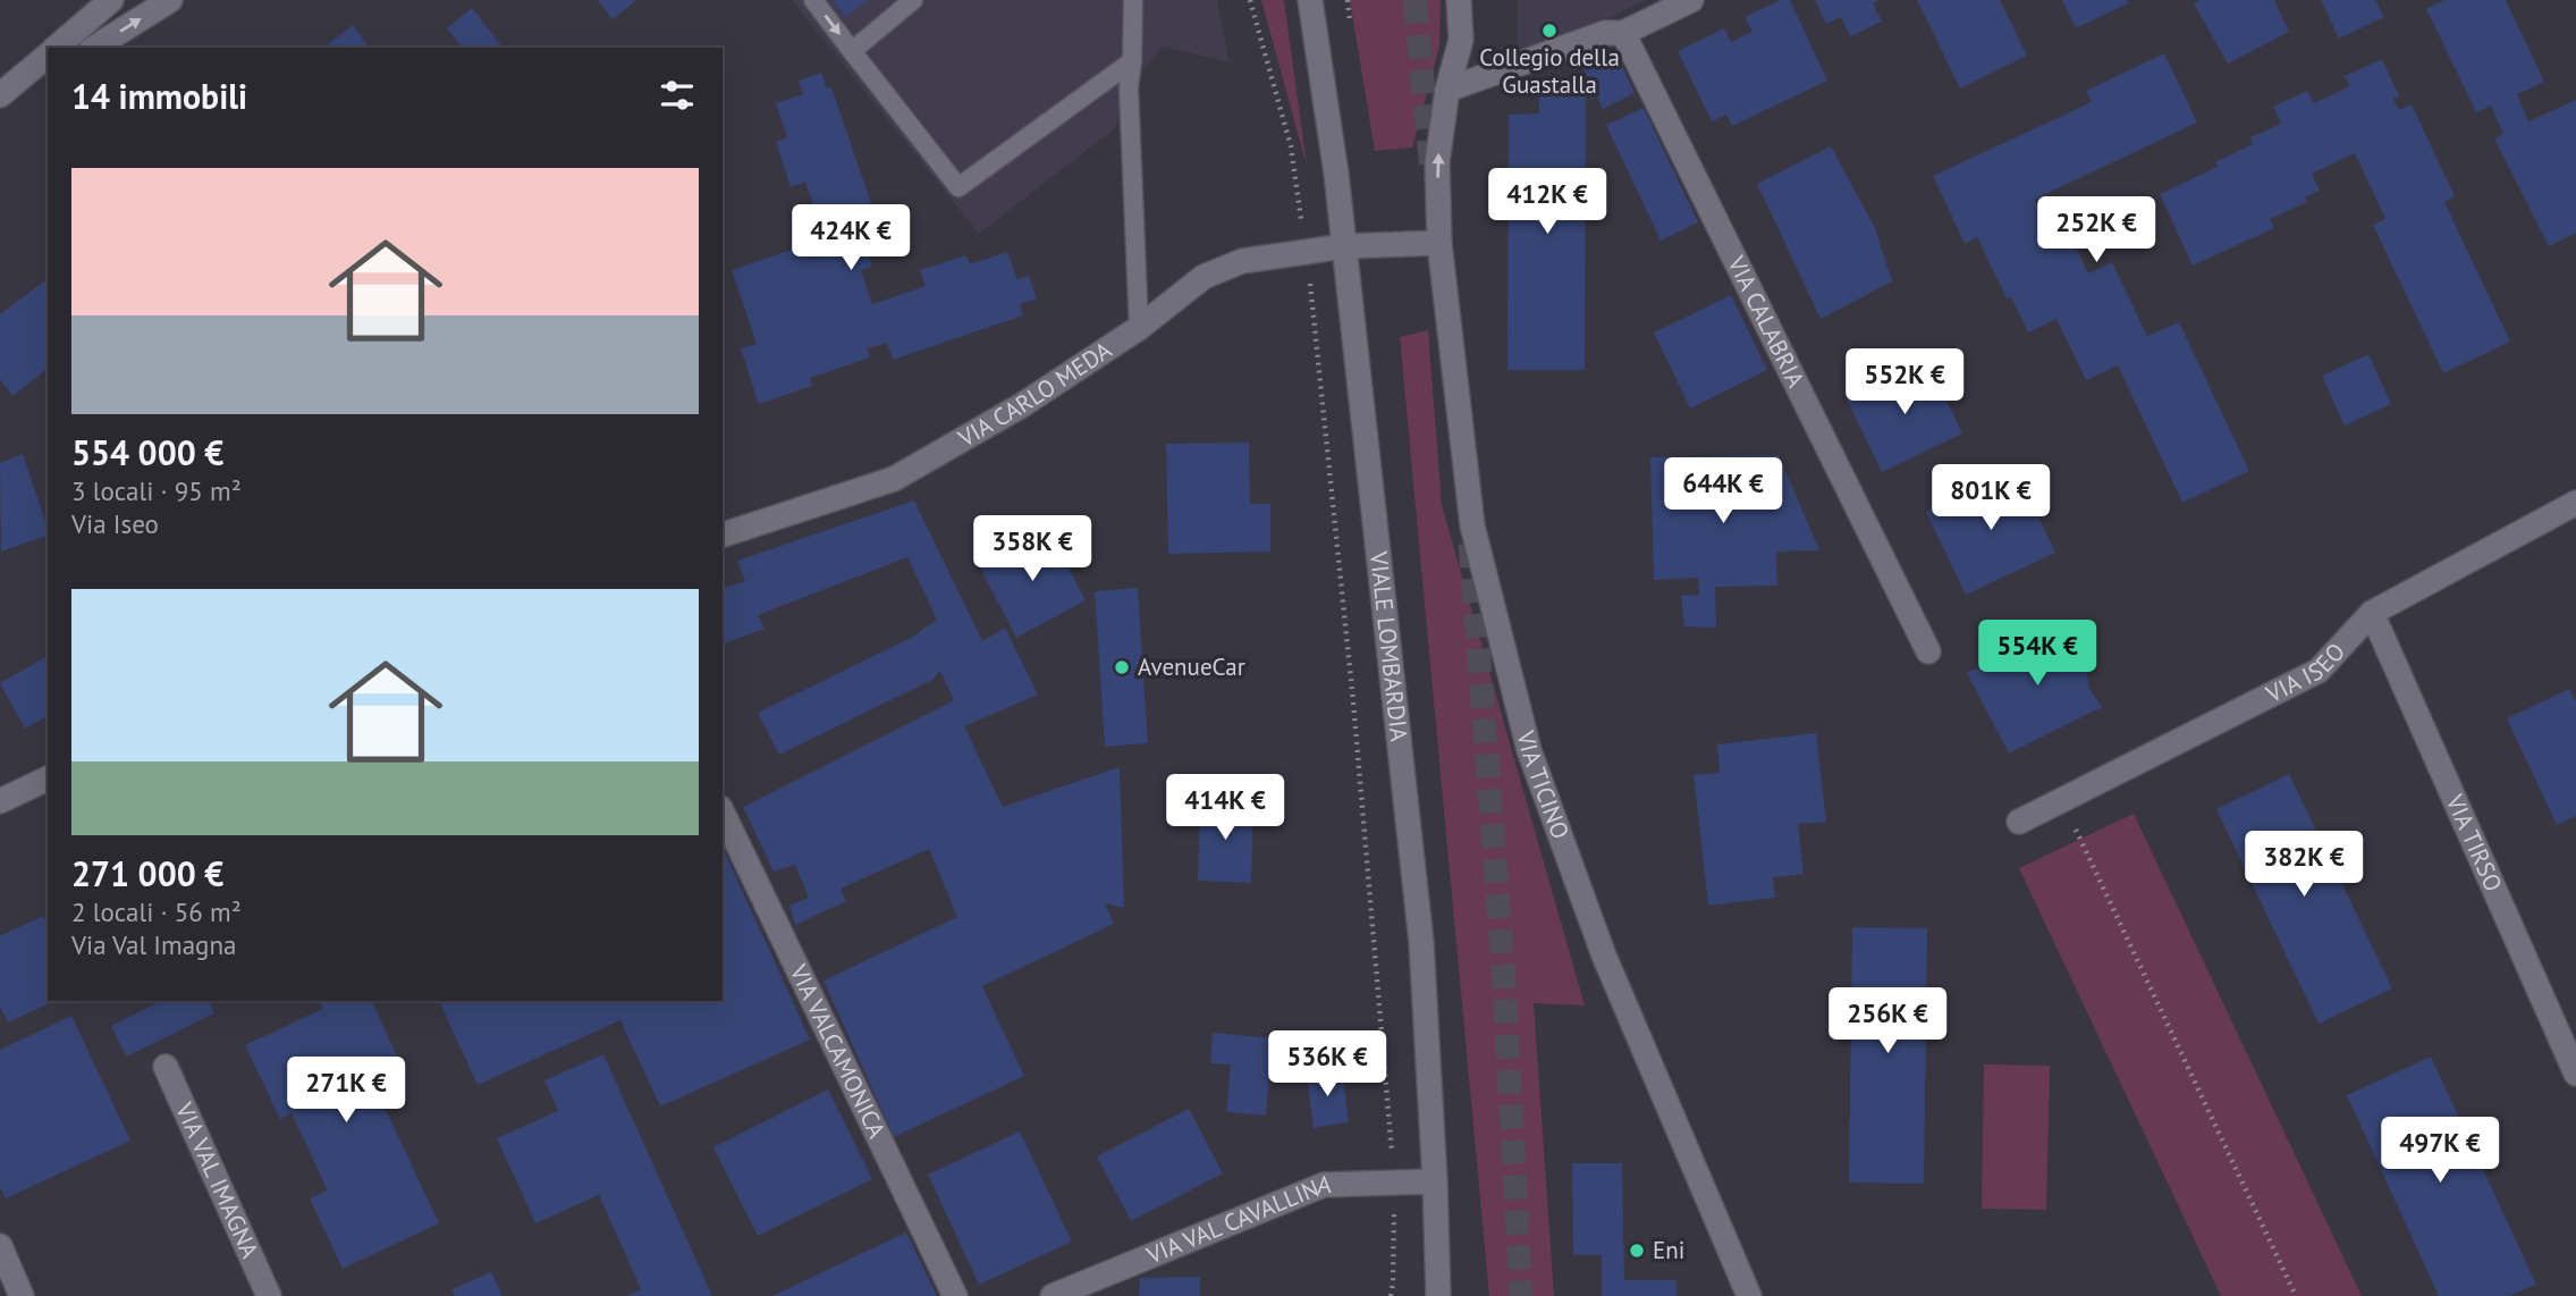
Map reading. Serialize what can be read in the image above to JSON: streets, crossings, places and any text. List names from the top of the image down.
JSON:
{
  "streets": {
    "street": [
      "VIA CALABRIA",
      "VIA CARLO MEDA",
      "VIALE LOMBARDIA",
      "VIA ISEO",
      "VIA TICINO",
      "VIA TIRSO",
      "VIA VALCAMONICA",
      "VIA VAL IMAGNA",
      "VIA VAL CAVALLINA"
    ]
  },
  "crossings": [
    ["VIA CARLO MEDA", "VIALE LOMBARDIA"],
    ["VIA CARLO MEDA", "VIA TICINO"],
    ["VIALE LOMBARDIA", "VIA VAL CAVALLINA"],
    ["VIA ISEO", "VIA TIRSO"]
  ],
  "places": ["Collegio della Guastalla", "AvenueCar", "Eni"],
  "page": {
    "heading": "14 immobili",
    "list": [
      {
        "name": "554 000 €",
        "note": "3 locali · 95 m² · Via Iseo"
      },
      {
        "name": "271 000 €",
        "note": "2 locali · 56 m² · Via Val Imagna"
      }
    ],
    "price": [
      "412K €",
      "252K €",
      "424K €",
      "552K €",
      "644K €",
      "801K €",
      "358K €",
      "554K €",
      "414K €",
      "382K €",
      "256K €",
      "536K €",
      "271K €",
      "497K €"
    ]
  }
}
